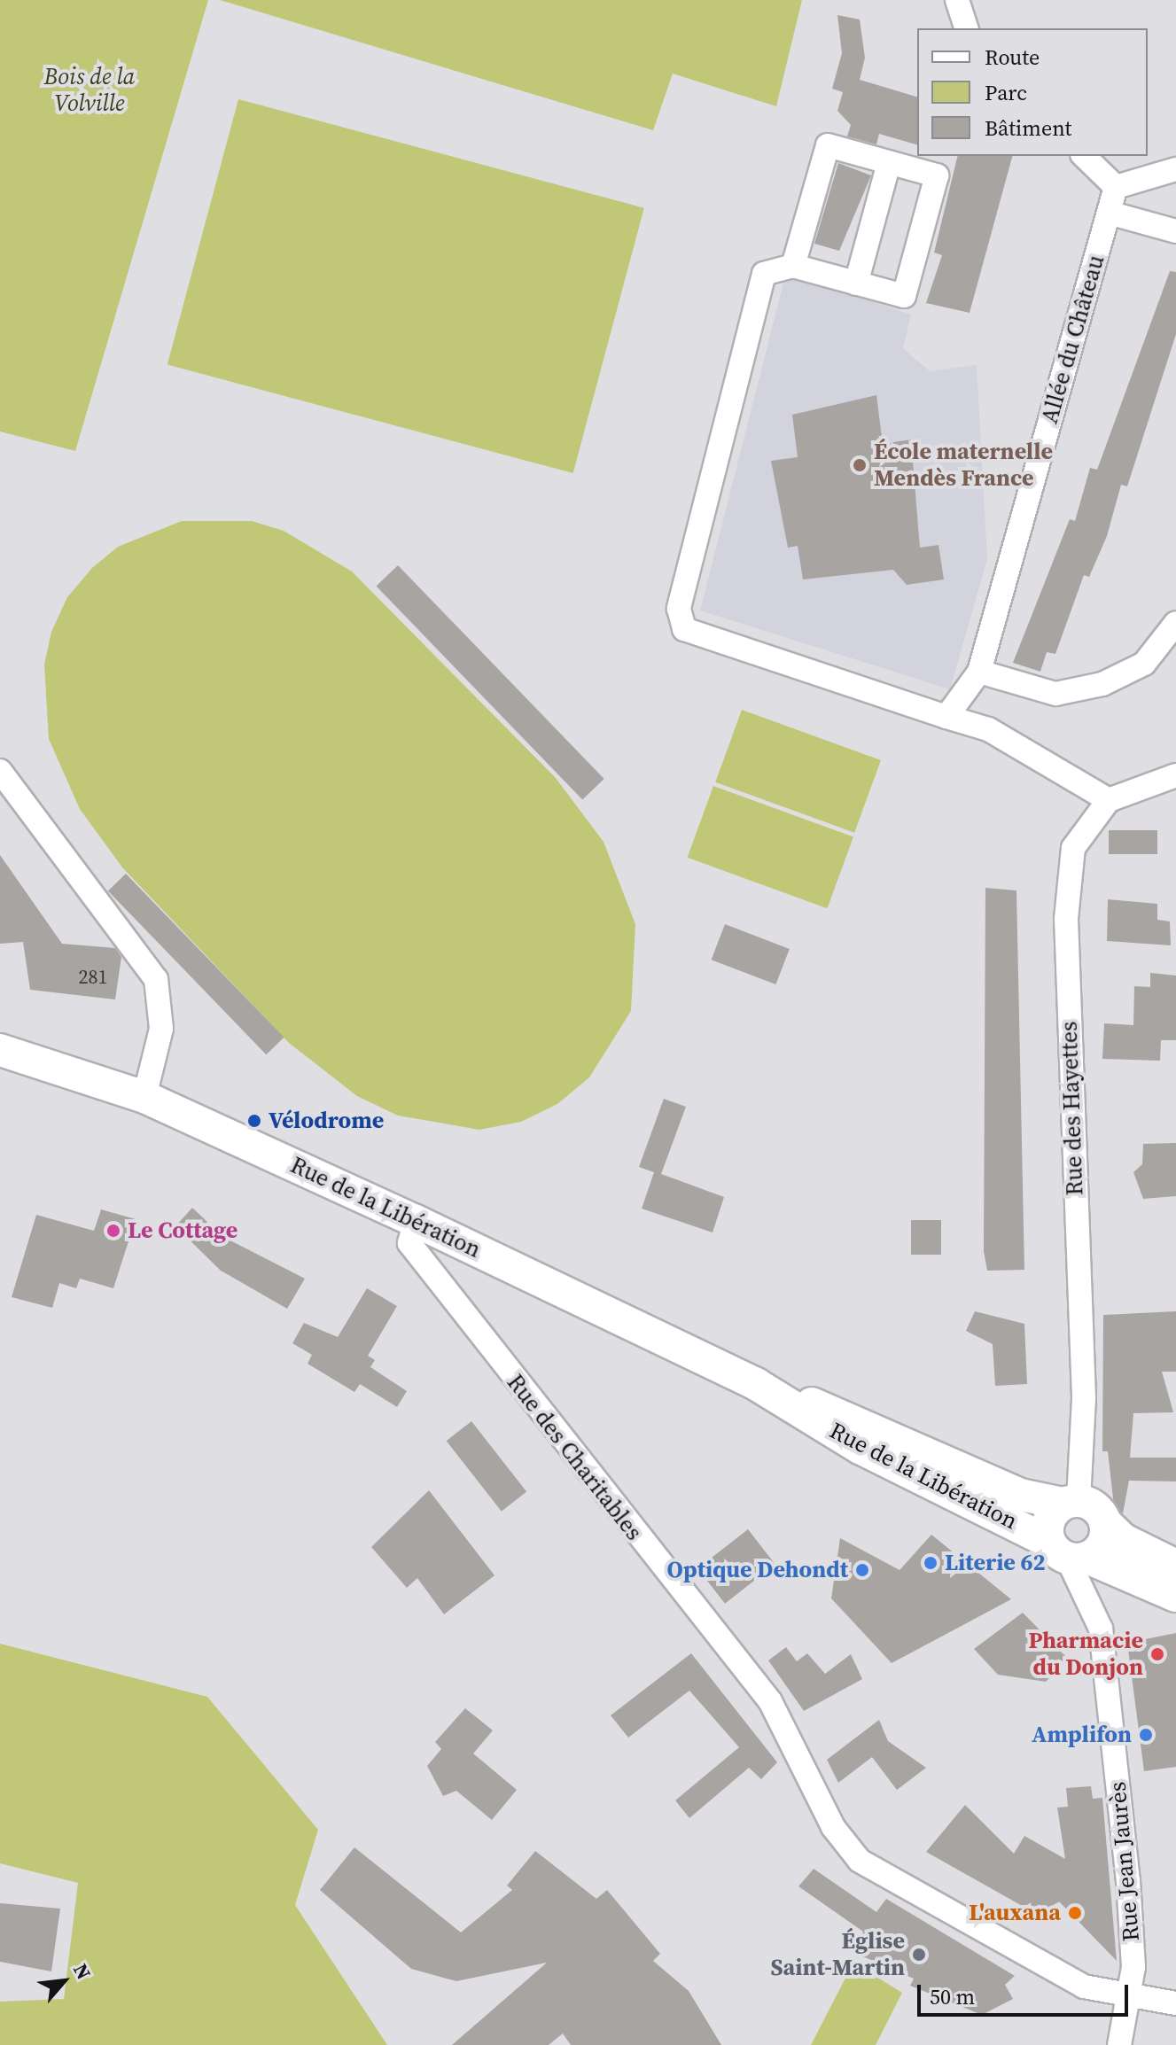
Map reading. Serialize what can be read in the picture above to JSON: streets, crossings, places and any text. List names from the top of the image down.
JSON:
{
  "streets": {
    "main road": ["Rue de la Libération"],
    "street": [
      "Allée du Château",
      "Rue des Hayettes",
      "Rue des Charitables",
      "Rue Jean Jaurès"
    ]
  },
  "crossings": [
    ["Rue des Hayettes", "Rue de la Libération"],
    ["Rue des Hayettes", "Rue Jean Jaurès"],
    ["Rue de la Libération", "Rue des Charitables"],
    ["Rue de la Libération", "Rue Jean Jaurès"],
    ["Rue des Charitables", "Rue Jean Jaurès"]
  ],
  "parks": ["Bois de la Volville"],
  "places": [
    "École maternelle Mendès France",
    "Vélodrome",
    "Le Cottage",
    "Literie 62",
    "Optique Dehondt",
    "Pharmacie du Donjon",
    "Amplifon",
    "L'auxana",
    "Église Saint-Martin"
  ],
  "house_numbers": ["281"],
  "legend": ["Route", "Parc", "Bâtiment"],
  "scale_bar": "50 m",
  "north": "top right"
}
